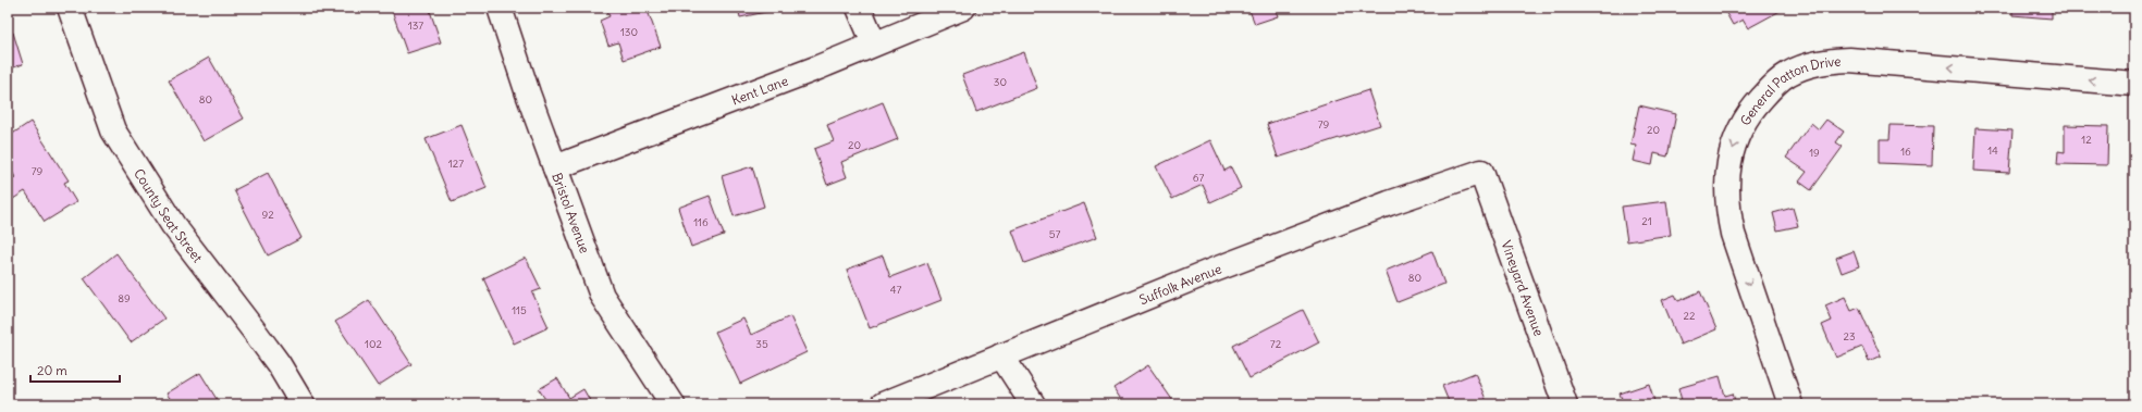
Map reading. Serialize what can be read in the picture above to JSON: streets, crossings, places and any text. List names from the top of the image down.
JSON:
{
  "streets": {
    "street": [
      "Kent Lane",
      "General Patton Drive",
      "Bristol Avenue",
      "County Seat Street",
      "Suffolk Avenue",
      "Vineyard Avenue"
    ]
  },
  "crossings": [
    ["Kent Lane", "Bristol Avenue"],
    ["Suffolk Avenue", "Vineyard Avenue"]
  ],
  "house_numbers": [
    "137",
    "130",
    "30",
    "80",
    "79",
    "20",
    "12",
    "20",
    "14",
    "16",
    "19",
    "127",
    "79",
    "67",
    "92",
    "21",
    "116",
    "57",
    "80",
    "47",
    "89",
    "115",
    "22",
    "23",
    "102",
    "35",
    "72"
  ],
  "scale_bar": "20 m"
}
